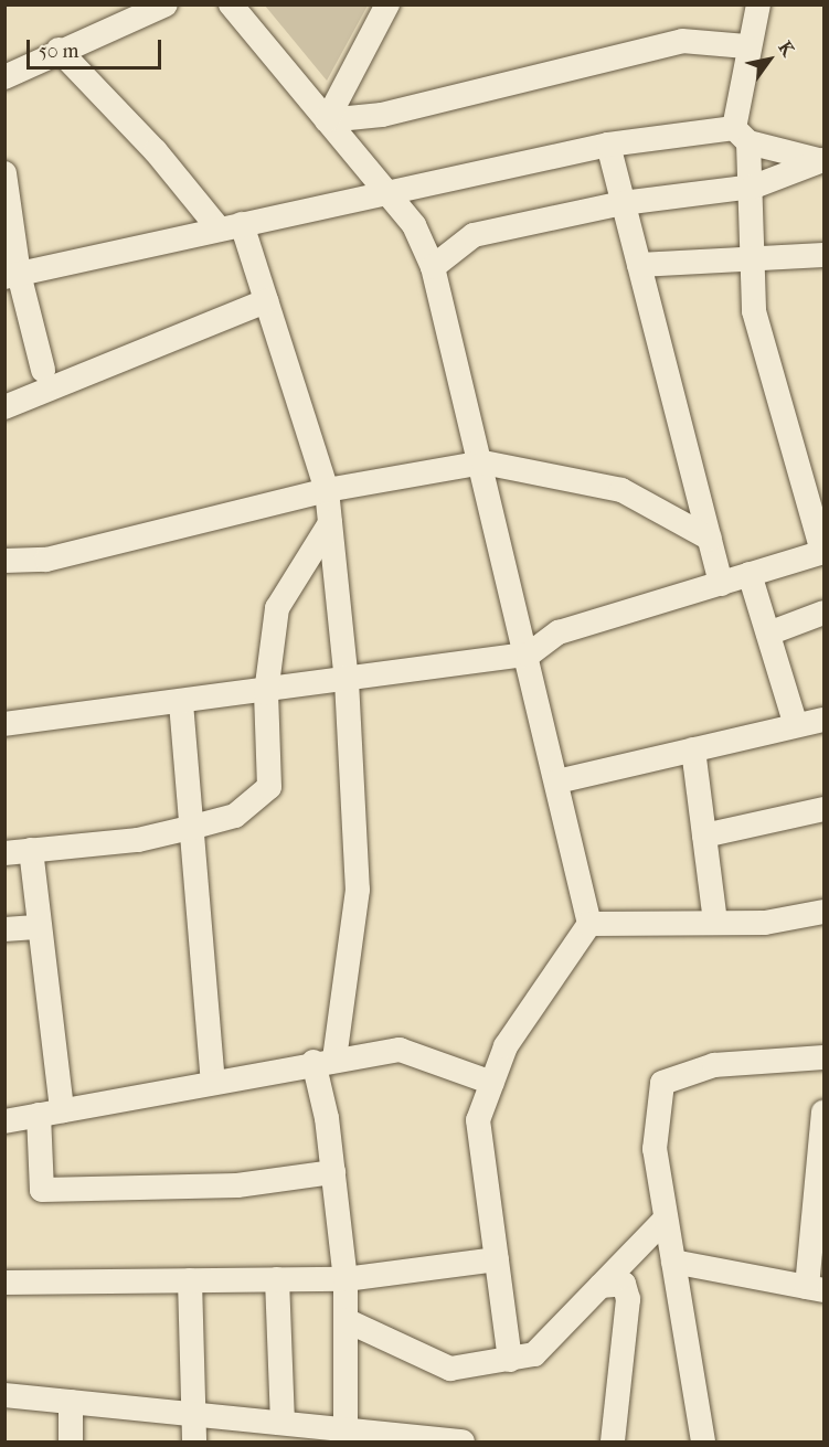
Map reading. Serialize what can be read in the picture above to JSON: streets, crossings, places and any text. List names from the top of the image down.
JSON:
{
  "scale_bar": "50 m",
  "north": "top right"
}
